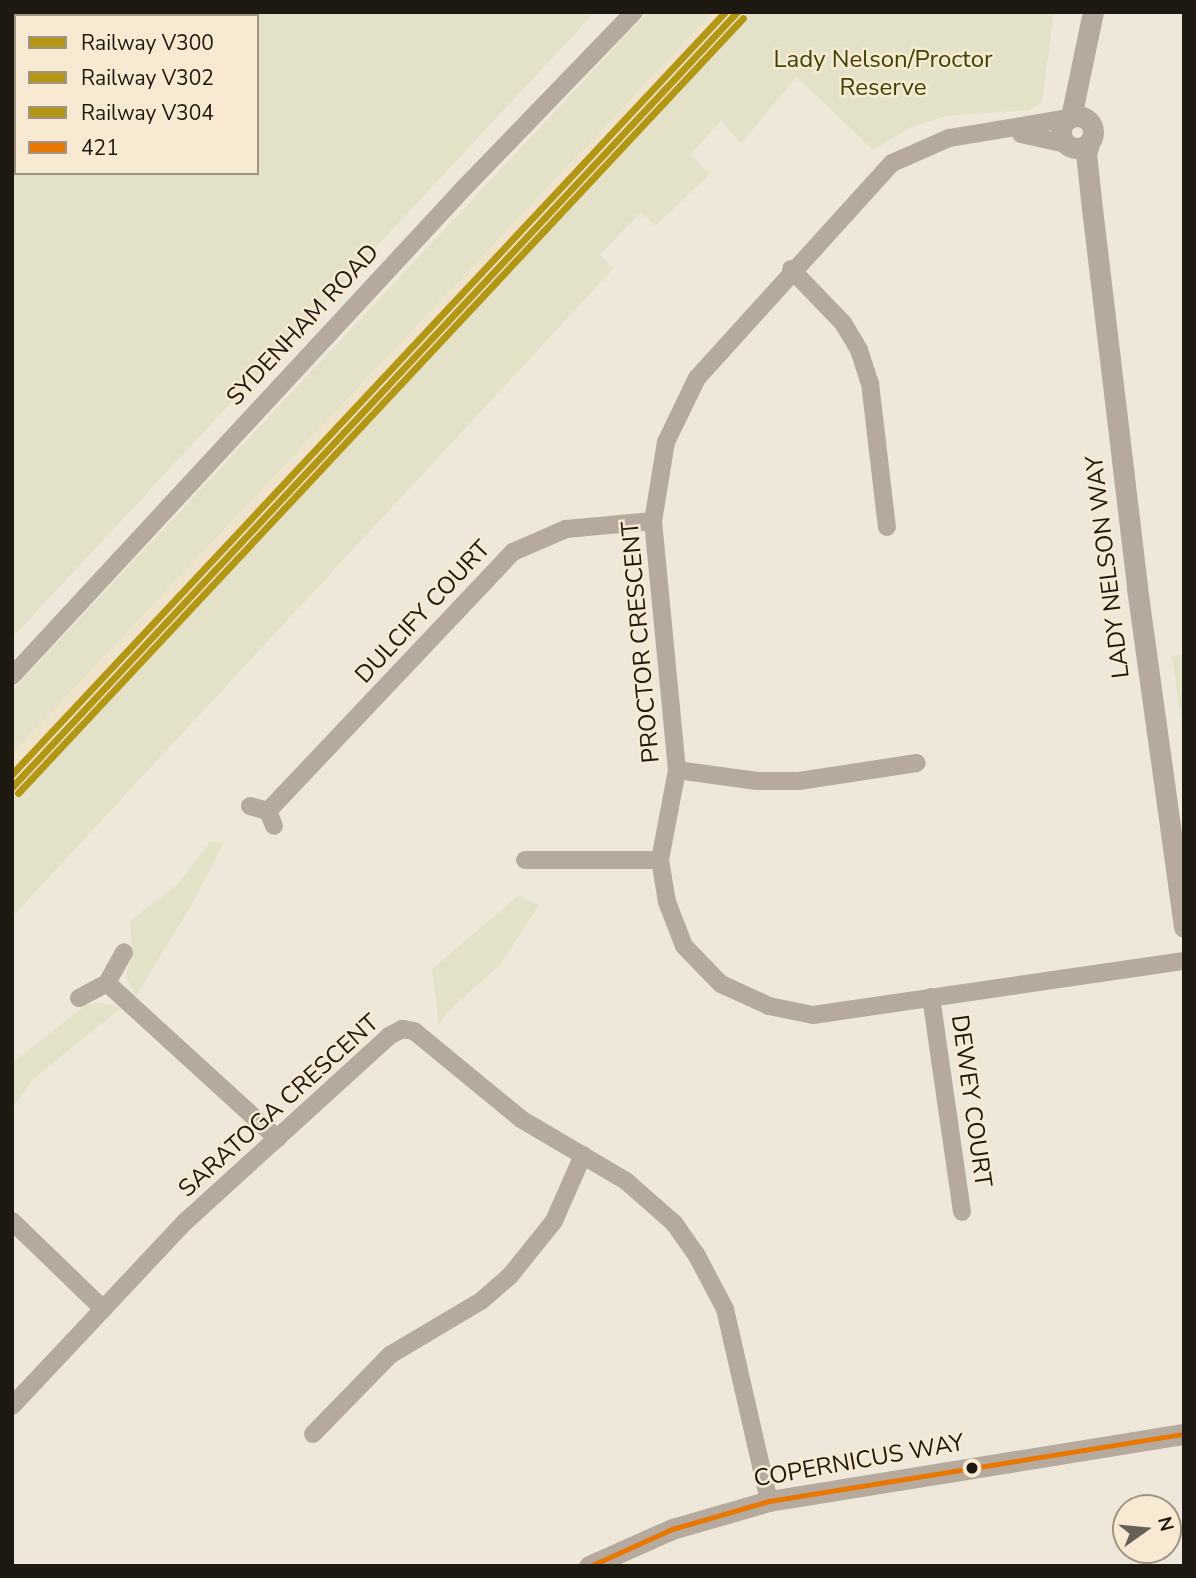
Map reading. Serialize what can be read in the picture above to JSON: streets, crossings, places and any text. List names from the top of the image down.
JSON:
{
  "streets": {
    "street": [
      "SYDENHAM ROAD",
      "LADY NELSON WAY",
      "DULCIFY COURT",
      "PROCTOR CRESCENT",
      "DEWEY COURT",
      "SARATOGA CRESCENT",
      "COPERNICUS WAY"
    ]
  },
  "crossings": [
    ["LADY NELSON WAY", "PROCTOR CRESCENT"],
    ["DULCIFY COURT", "PROCTOR CRESCENT"],
    ["PROCTOR CRESCENT", "DEWEY COURT"],
    ["SARATOGA CRESCENT", "COPERNICUS WAY"]
  ],
  "parks": ["Lady Nelson/Proctor Reserve"],
  "lines": [
    "rail line V300",
    "rail line V304",
    "rail line V302",
    "transit line 421"
  ],
  "legend": [
    "Railway V300",
    "Railway V302",
    "Railway V304",
    "421"
  ],
  "north": "right"
}
